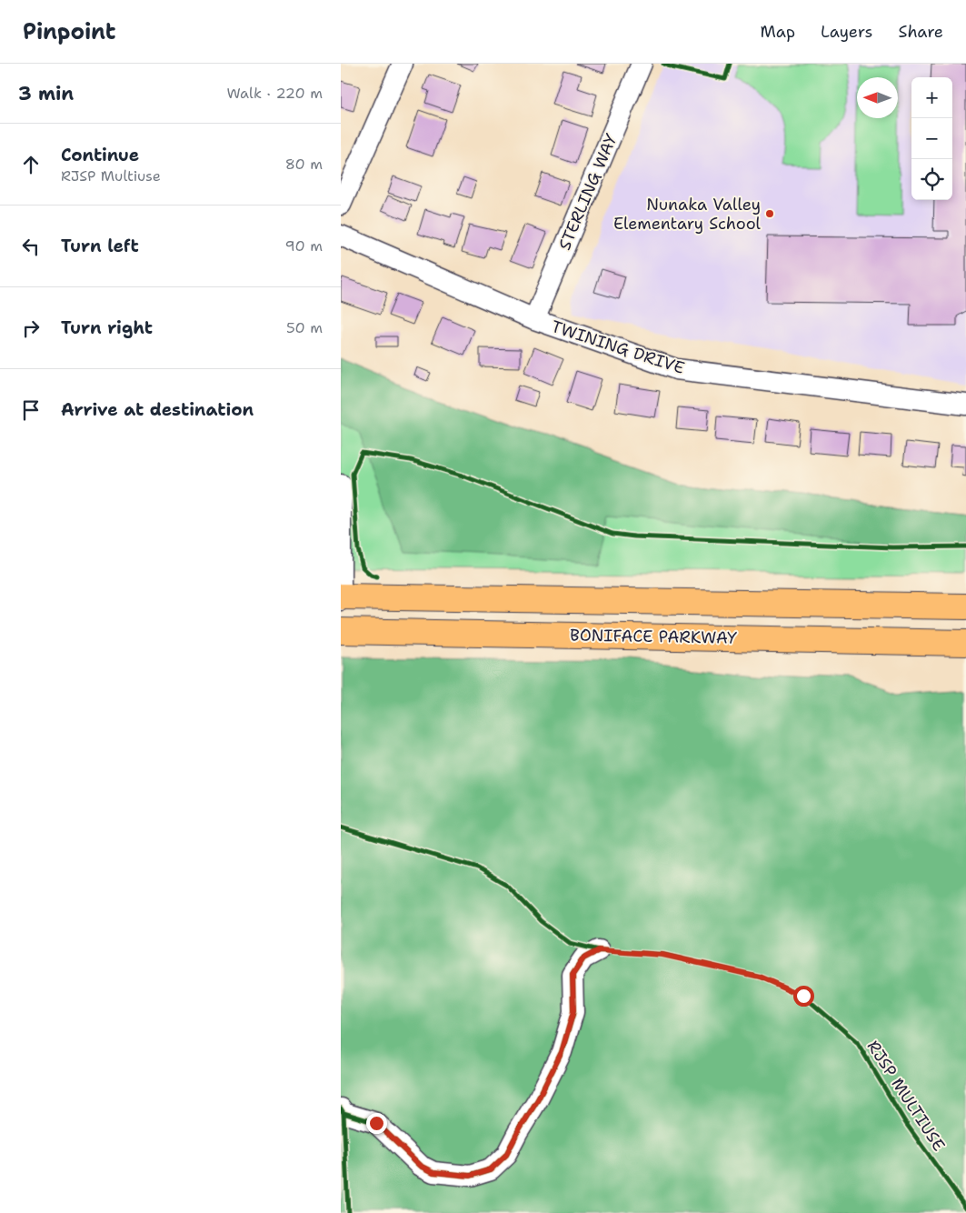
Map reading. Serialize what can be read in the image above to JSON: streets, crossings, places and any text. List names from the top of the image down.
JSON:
{
  "streets": {
    "main road": ["BONIFACE PARKWAY"],
    "street": ["STERLING WAY", "TWINING DRIVE"],
    "cycle path": ["RJSP MULTIUSE"]
  },
  "crossings": [
    ["STERLING WAY", "TWINING DRIVE"]
  ],
  "places": ["Nunaka Valley Elementary School"],
  "north": "left",
  "page": {
    "header": "Pinpoint",
    "nav": ["Map", "Layers", "Share"],
    "heading": ["3 min", "Walk · 220 m"],
    "map_buttons": ["+", "−"],
    "list": [
      ["Continue", "RJSP Multiuse", "80 m"],
      ["Turn left", "90 m"],
      ["Turn right", "50 m"],
      "Arrive at destination"
    ]
  }
}
